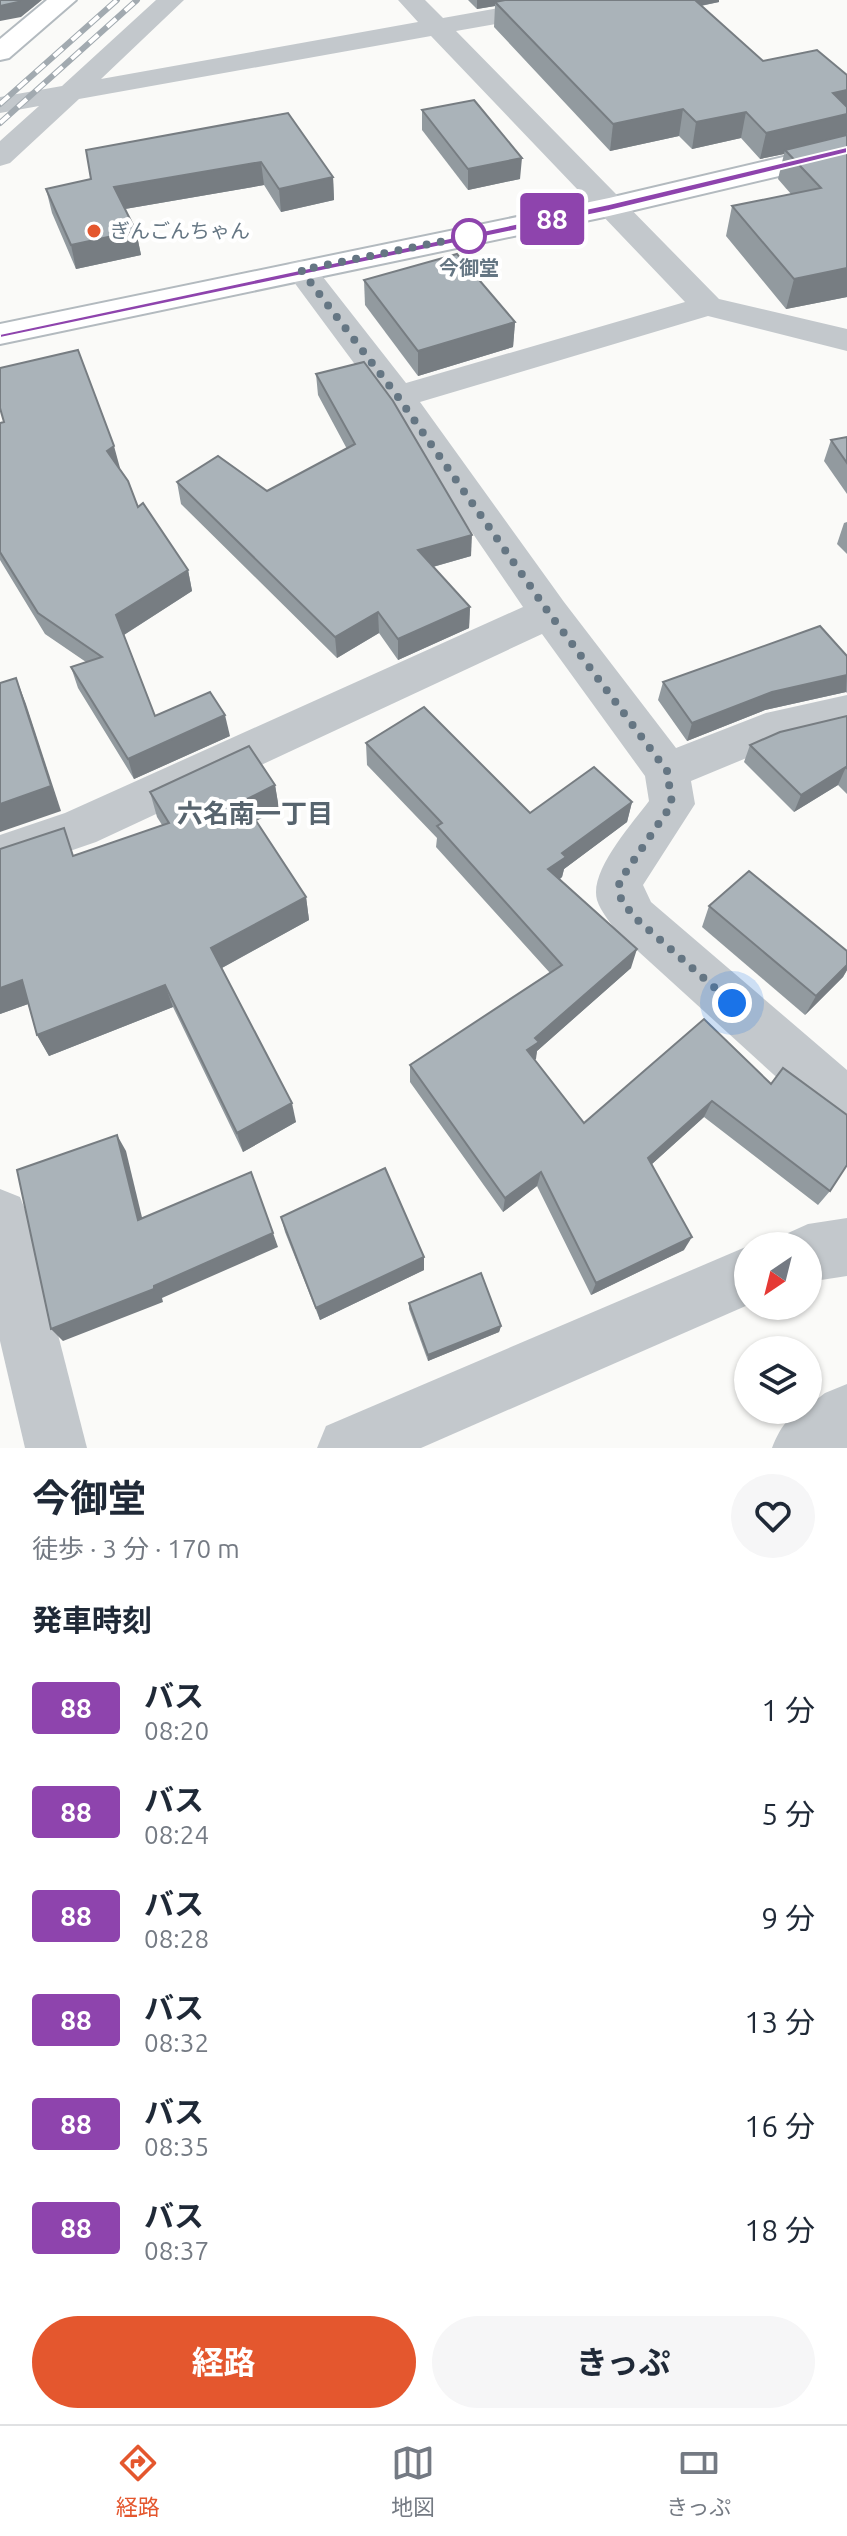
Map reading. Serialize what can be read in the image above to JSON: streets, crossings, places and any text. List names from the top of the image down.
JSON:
{
  "districts": ["六名南一丁目"],
  "places": ["ぎんごんちゃん", "今御堂"],
  "lines": ["bus line 88"],
  "north": "bottom left",
  "page": {
    "on_map": "88",
    "heading": [
      ["今御堂", "徒歩 · 3 分 · 170 m"],
      "発車時刻"
    ],
    "list": [
      {
        "mark": "88",
        "name": "バス",
        "note": "08:20",
        "value": "1 分"
      },
      {
        "mark": "88",
        "name": "バス",
        "note": "08:24",
        "value": "5 分"
      },
      {
        "mark": "88",
        "name": "バス",
        "note": "08:28",
        "value": "9 分"
      },
      {
        "mark": "88",
        "name": "バス",
        "note": "08:32",
        "value": "13 分"
      },
      {
        "mark": "88",
        "name": "バス",
        "note": "08:35",
        "value": "16 分"
      },
      {
        "mark": "88",
        "name": "バス",
        "note": "08:37",
        "value": "18 分"
      }
    ],
    "buttons": ["経路", "きっぷ"],
    "tabs": ["経路", "地図", "きっぷ"]
  }
}
